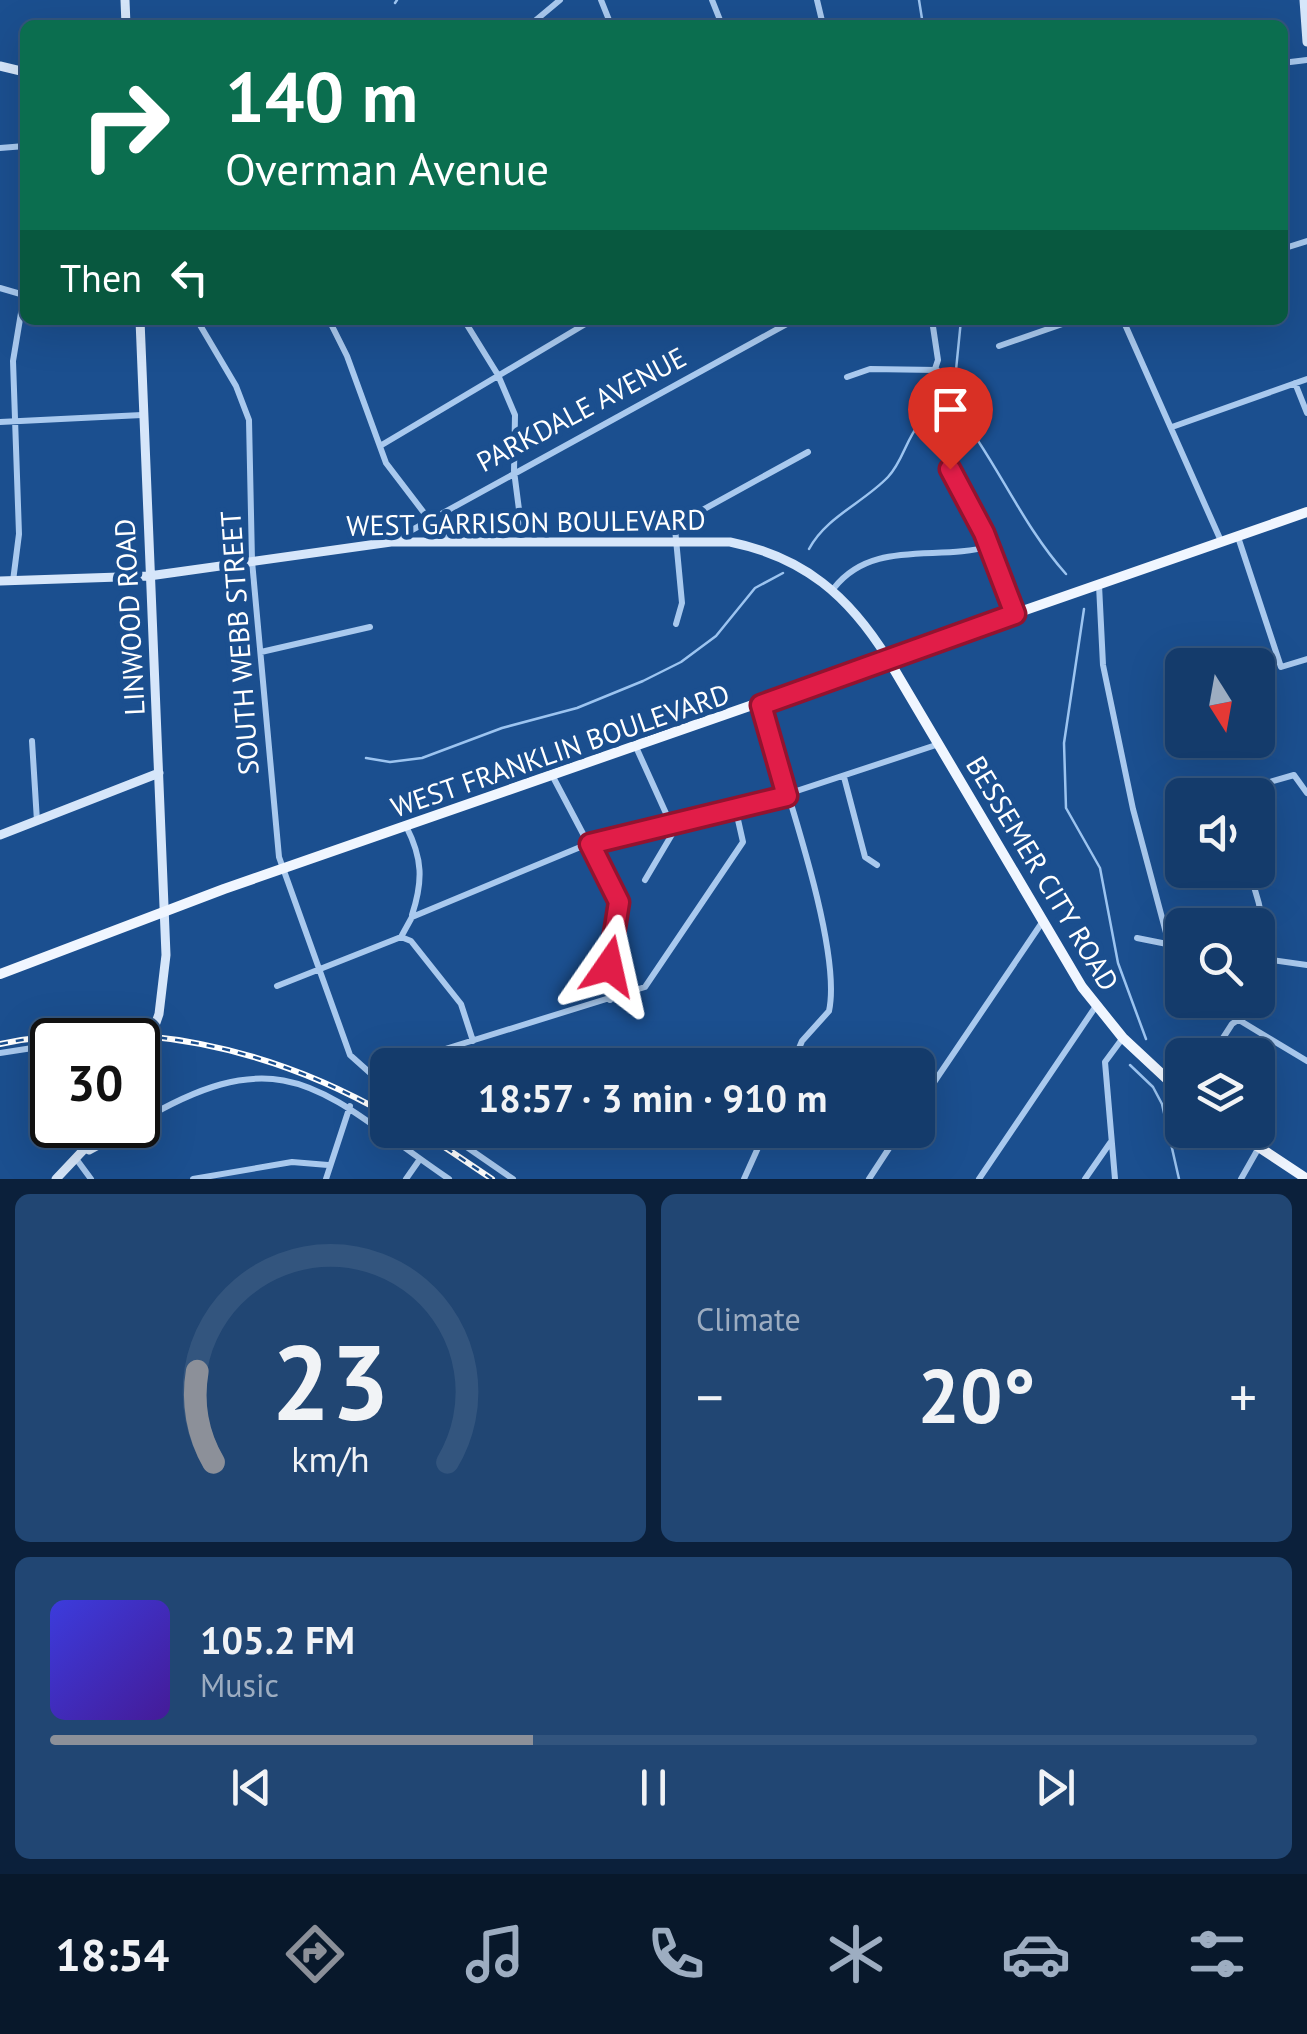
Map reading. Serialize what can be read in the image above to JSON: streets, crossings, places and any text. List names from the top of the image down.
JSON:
{
  "streets": {
    "main road": [
      "WEST GARRISON BOULEVARD",
      "LINWOOD ROAD",
      "WEST FRANKLIN BOULEVARD",
      "BESSEMER CITY ROAD"
    ],
    "street": ["PARKDALE AVENUE", "SOUTH WEBB STREET"]
  },
  "crossings": [
    ["PARKDALE AVENUE", "WEST GARRISON BOULEVARD"],
    ["WEST GARRISON BOULEVARD", "LINWOOD ROAD"],
    ["WEST GARRISON BOULEVARD", "SOUTH WEBB STREET"],
    ["WEST GARRISON BOULEVARD", "WEST FRANKLIN BOULEVARD"],
    ["WEST GARRISON BOULEVARD", "BESSEMER CITY ROAD"],
    ["LINWOOD ROAD", "WEST FRANKLIN BOULEVARD"],
    ["SOUTH WEBB STREET", "WEST FRANKLIN BOULEVARD"],
    ["WEST FRANKLIN BOULEVARD", "BESSEMER CITY ROAD"]
  ],
  "north": "bottom",
  "page": {
    "turn": ["140 m", "Overman Avenue"],
    "then": "Then",
    "limit": "30",
    "trip": "18:57 · 3 min · 910 m",
    "tile": "Climate",
    "heat": ["−", "20°", "+"],
    "song": ["105.2 FM", "Music"],
    "tabs": "18:54",
    "gauge": ["23", "km/h"]
  }
}
